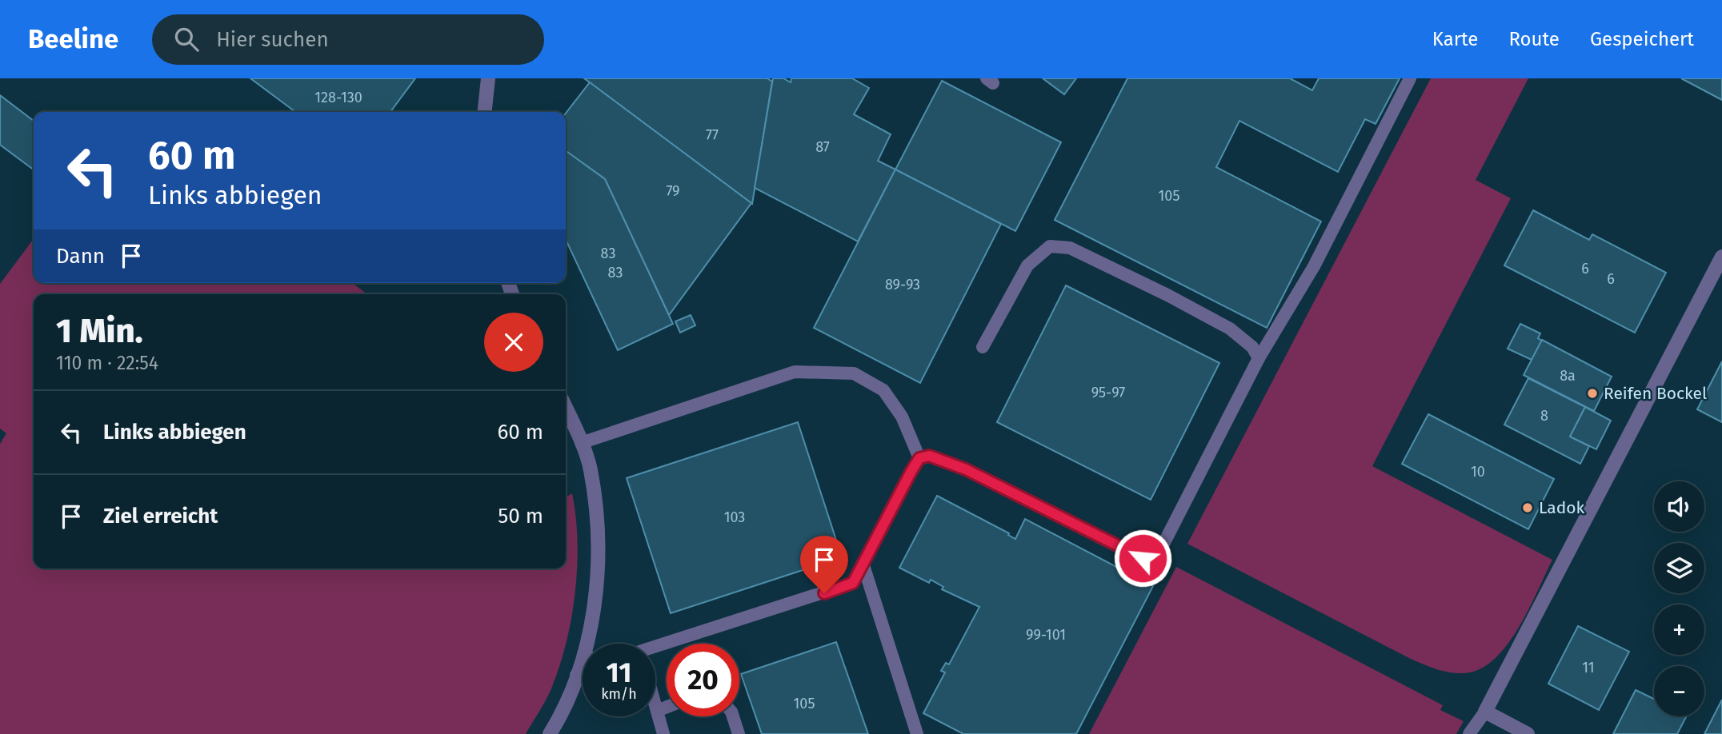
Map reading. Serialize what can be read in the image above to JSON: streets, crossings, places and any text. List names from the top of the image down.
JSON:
{
  "places": ["Reifen Bockel", "Ladok"],
  "house_numbers": [
    "128-130",
    "77",
    "87",
    "79",
    "105",
    "83",
    "6",
    "83",
    "6",
    "89-93",
    "8a",
    "95-97",
    "8",
    "10",
    "103",
    "99-101",
    "11",
    "105"
  ],
  "page": {
    "header": "Beeline",
    "search": "Hier suchen",
    "nav": ["Karte", "Route", "Gespeichert"],
    "turn": ["60 m", "Links abbiegen"],
    "then": "Dann",
    "heading": ["1 Min.", "110 m · 22:54"],
    "list": [
      {
        "name": "Links abbiegen",
        "value": "60 m"
      },
      {
        "name": "Ziel erreicht",
        "value": "50 m"
      }
    ],
    "map_buttons": ["+", "−"],
    "speed": "11 km/h",
    "limit": "20"
  }
}
